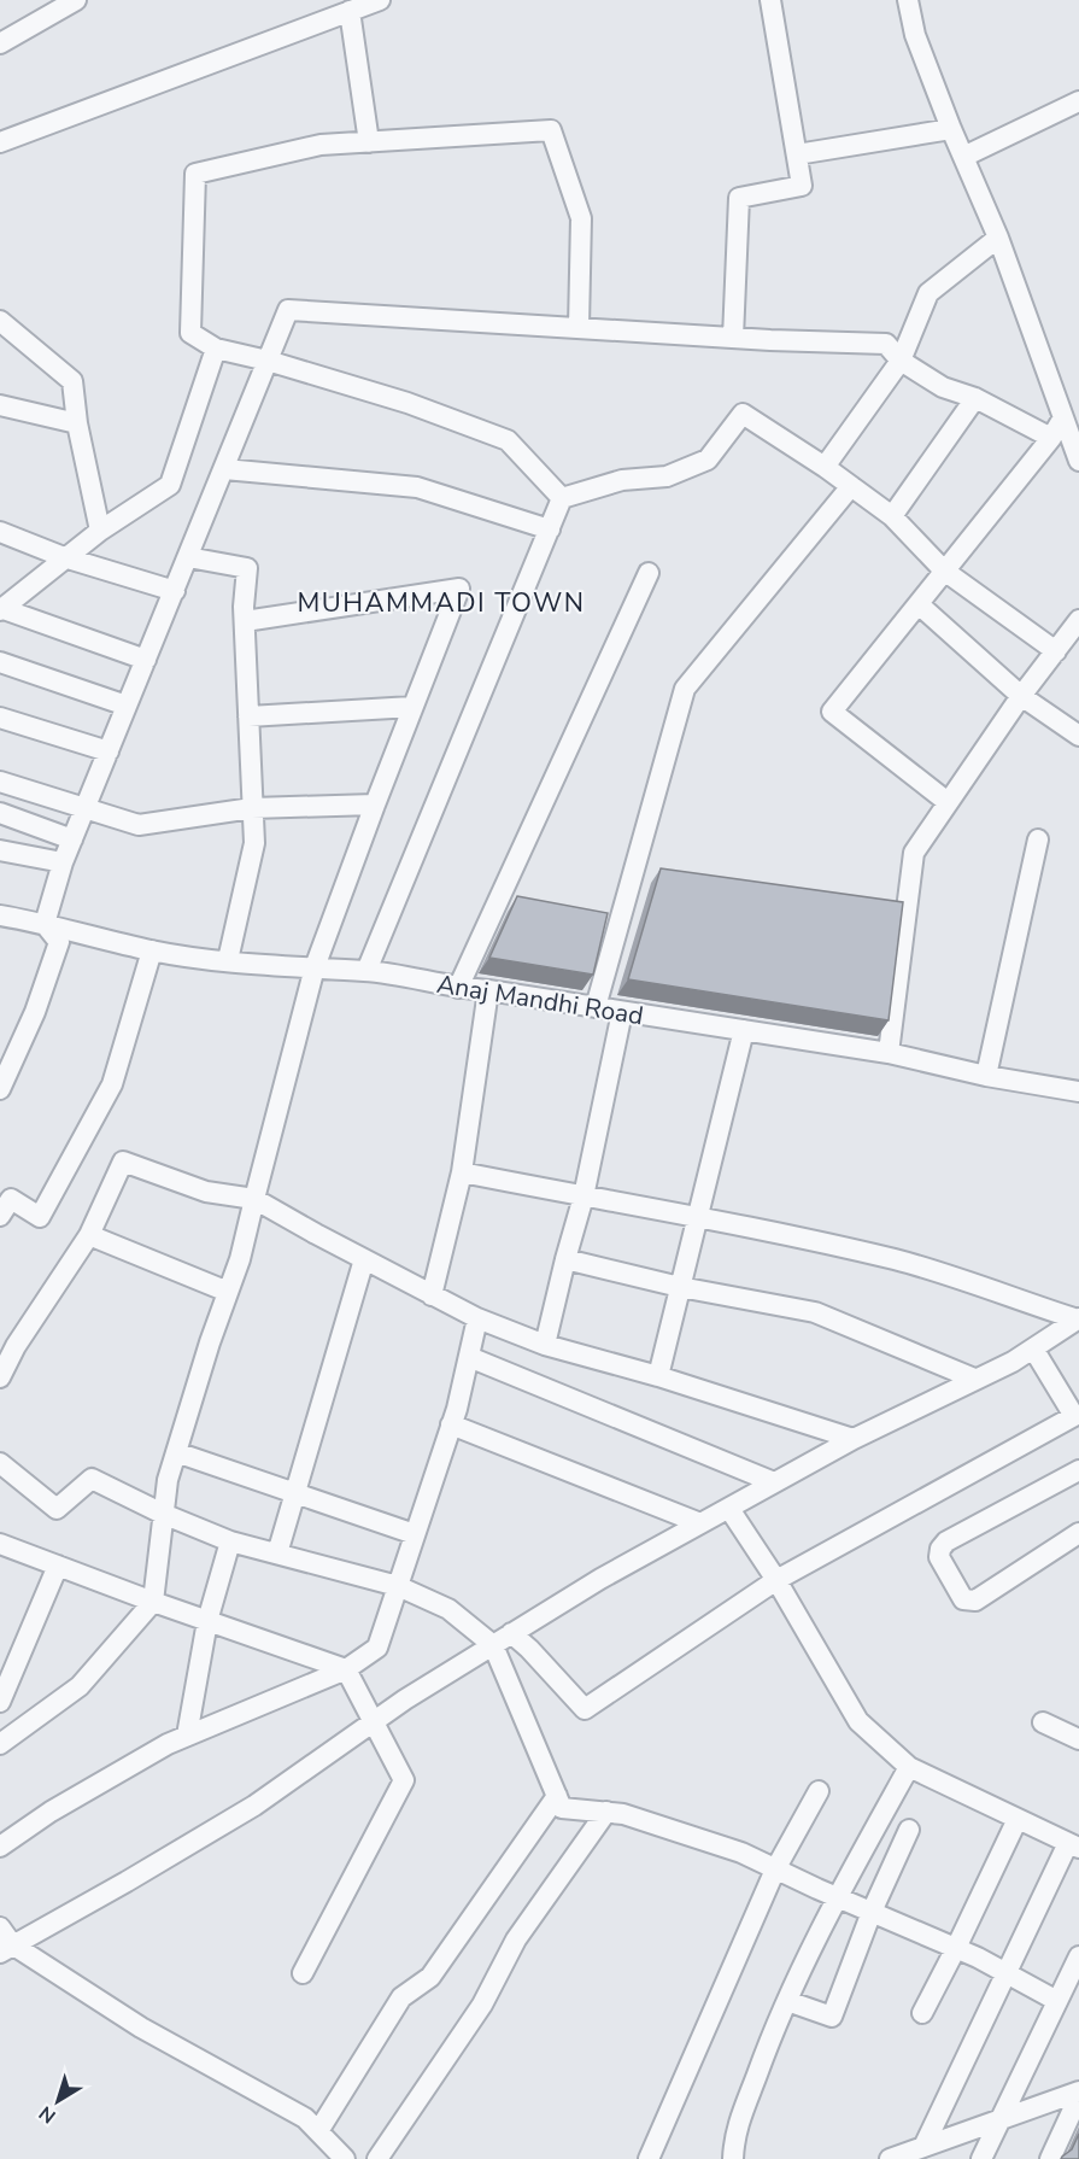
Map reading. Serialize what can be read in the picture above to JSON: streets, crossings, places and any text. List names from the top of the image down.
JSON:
{
  "streets": {
    "street": ["Anaj Mandhi Road"]
  },
  "districts": ["MUHAMMADI TOWN"],
  "north": "bottom left"
}
